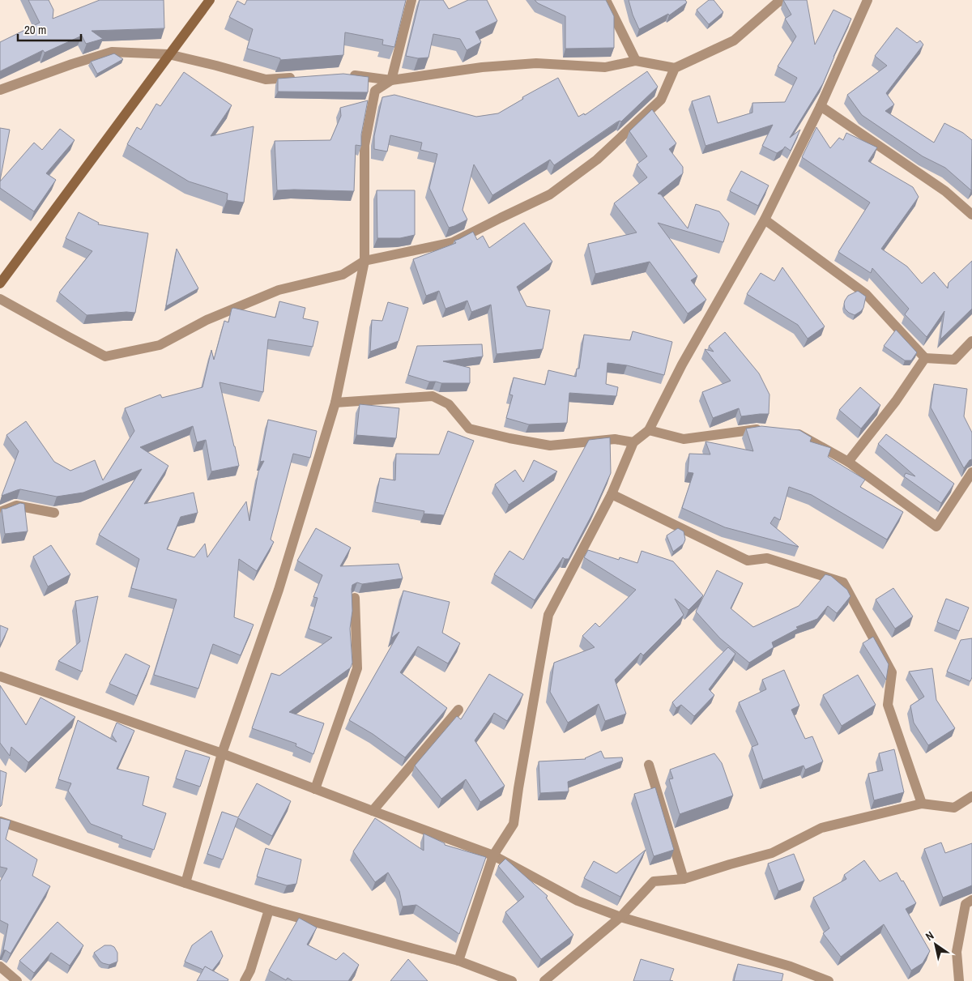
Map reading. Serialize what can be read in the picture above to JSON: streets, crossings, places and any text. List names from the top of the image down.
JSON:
{
  "scale_bar": "20 m",
  "north": "top left"
}
